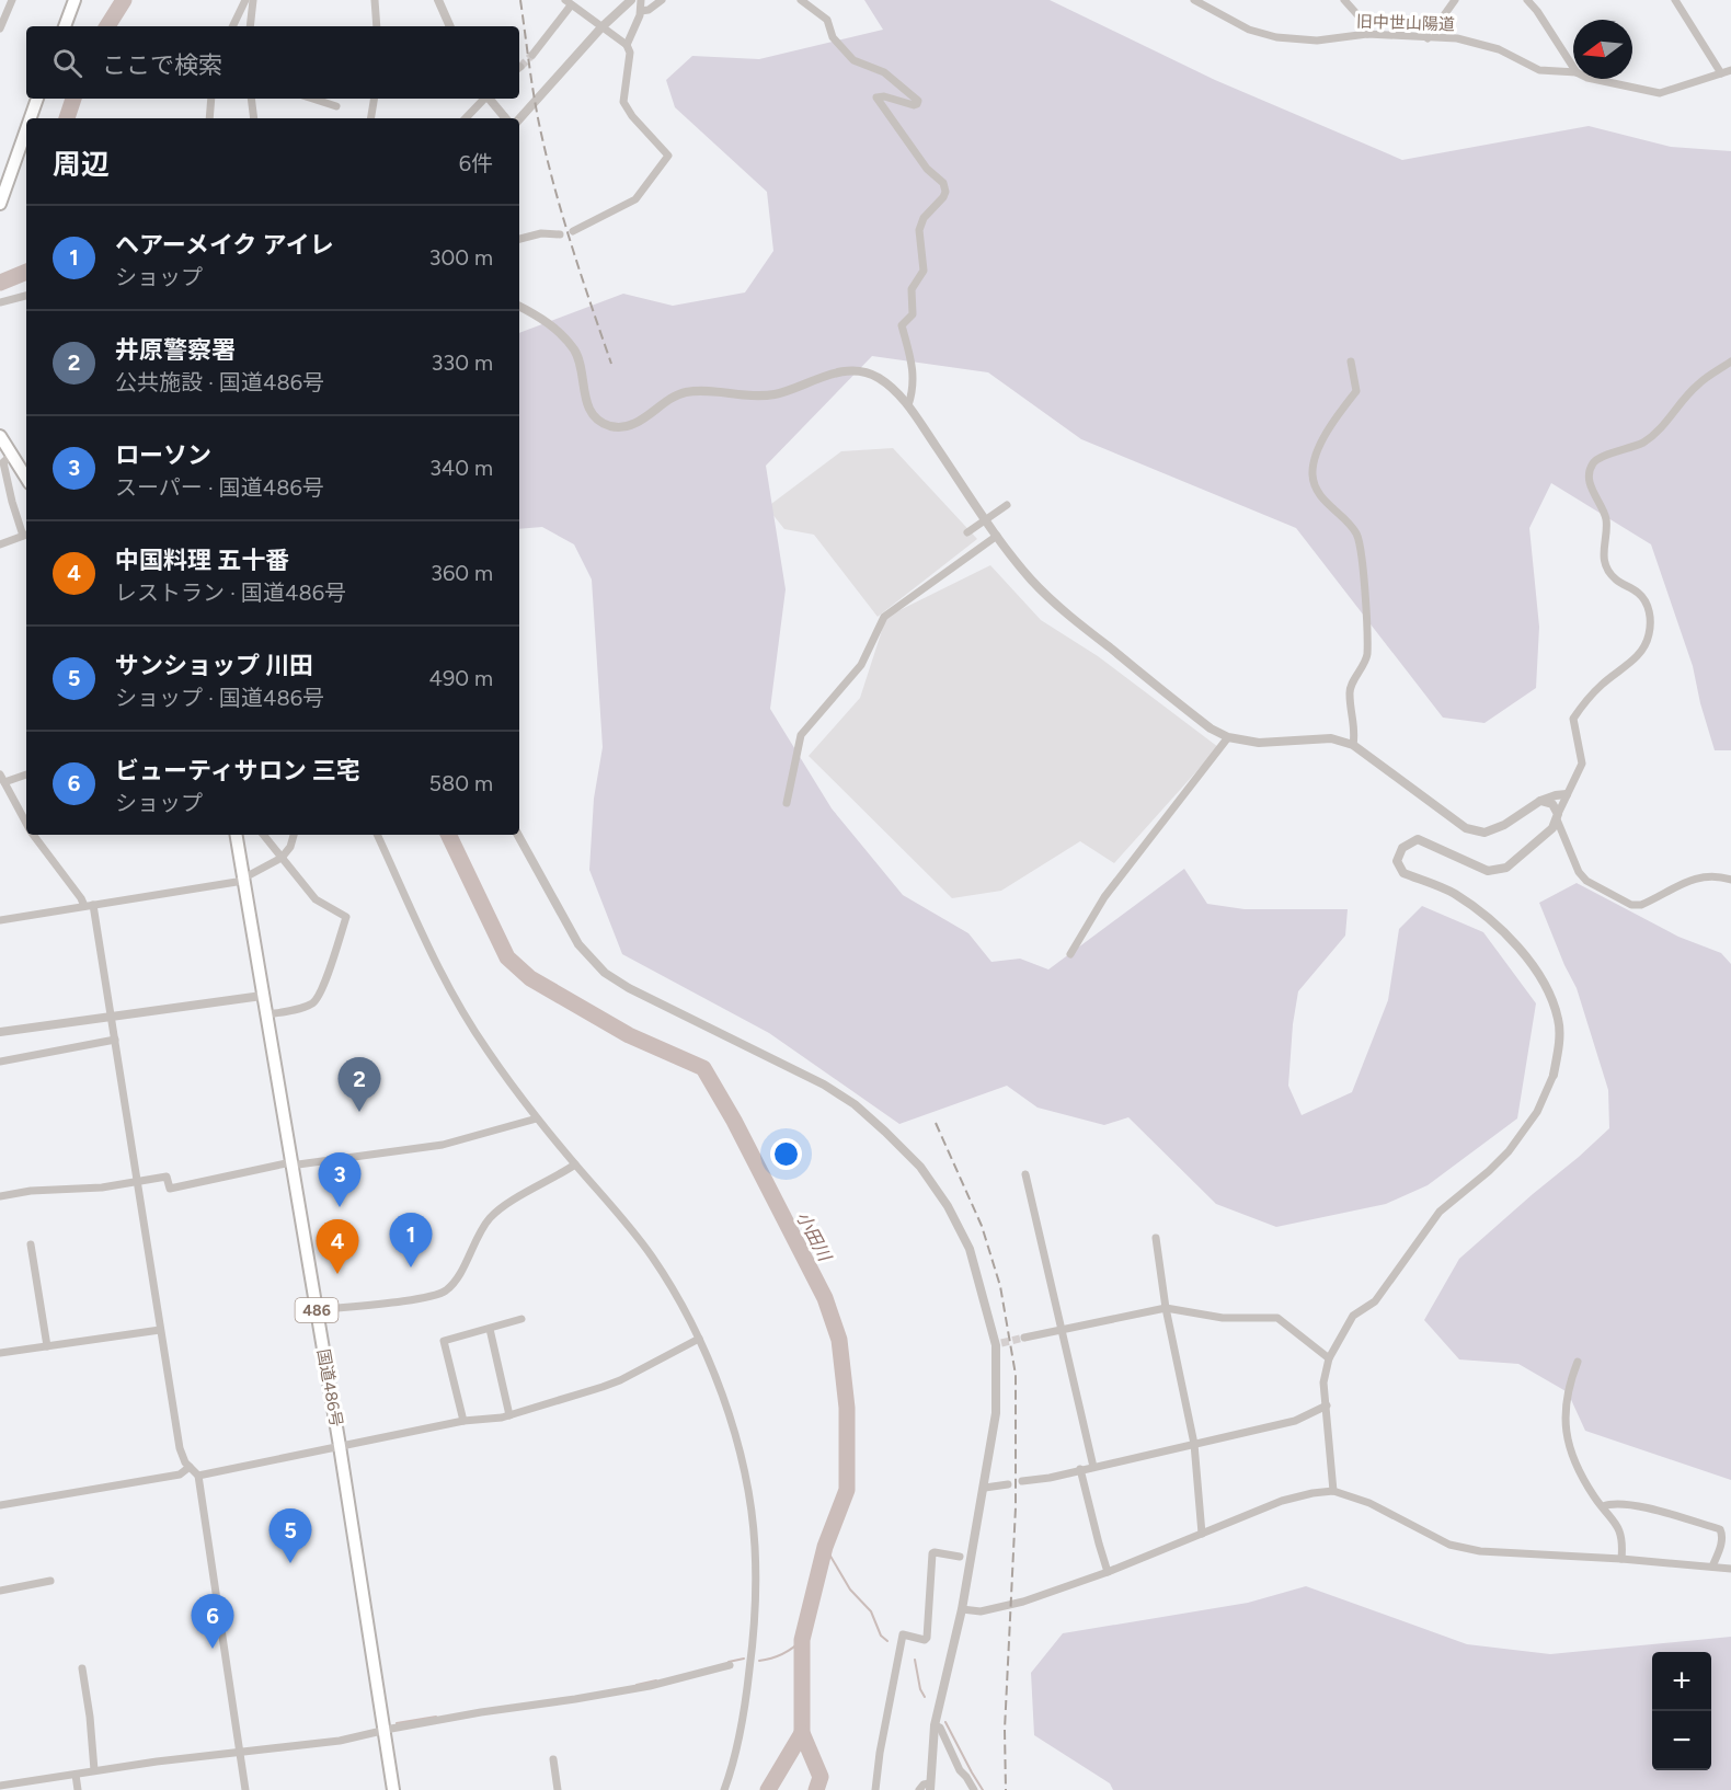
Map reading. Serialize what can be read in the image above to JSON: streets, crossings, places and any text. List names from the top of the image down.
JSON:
{
  "streets": {
    "highway": ["486", "国道486号"],
    "street": ["旧中世山陽道"]
  },
  "water": ["小田川"],
  "north": "left",
  "page": {
    "search": "ここで検索",
    "heading": ["周辺", "6件"],
    "list": [
      {
        "mark": "1",
        "name": "ヘアーメイク アイレ",
        "note": "ショップ",
        "value": "300 m"
      },
      {
        "mark": "2",
        "name": "井原警察署",
        "note": "公共施設 · 国道486号",
        "value": "330 m"
      },
      {
        "mark": "3",
        "name": "ローソン",
        "note": "スーパー · 国道486号",
        "value": "340 m"
      },
      {
        "mark": "4",
        "name": "中国料理 五十番",
        "note": "レストラン · 国道486号",
        "value": "360 m"
      },
      {
        "mark": "5",
        "name": "サンショップ 川田",
        "note": "ショップ · 国道486号",
        "value": "490 m"
      },
      {
        "mark": "6",
        "name": "ビューティサロン 三宅",
        "note": "ショップ",
        "value": "580 m"
      }
    ],
    "pins": [
      "2",
      "3",
      "1",
      "4",
      "5",
      "6"
    ],
    "map_buttons": ["+", "−"]
  }
}
